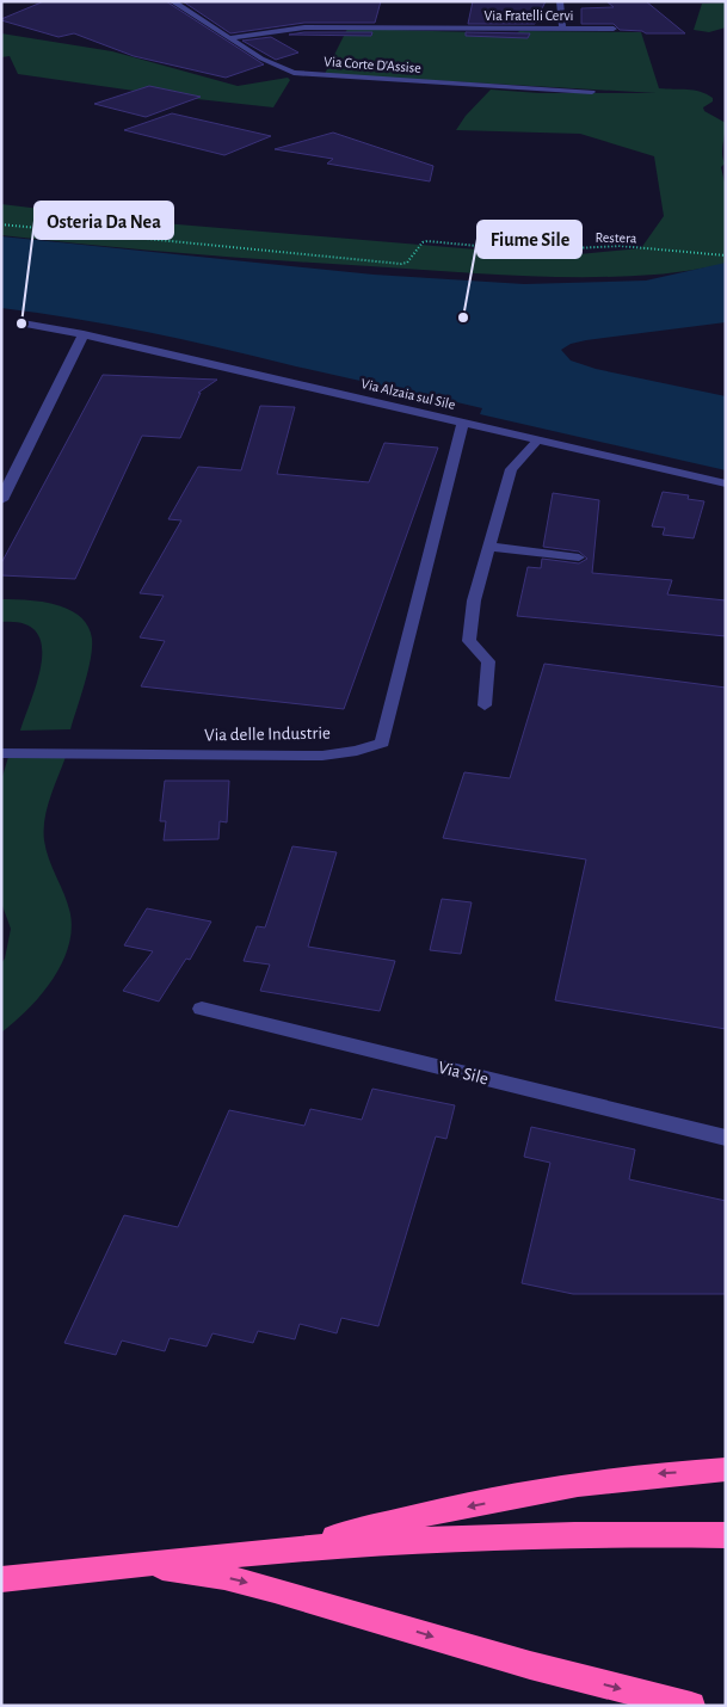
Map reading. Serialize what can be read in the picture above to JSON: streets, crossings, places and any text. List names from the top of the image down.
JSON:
{
  "streets": {
    "street": [
      "Via Fratelli Cervi",
      "Via Corte D'Assise",
      "Via Alzaia sul Sile",
      "Via delle Industrie",
      "Via Sile"
    ],
    "path": ["Restera"]
  },
  "crossings": [
    ["Via Fratelli Cervi", "Via Corte D'Assise"],
    ["Via Alzaia sul Sile", "Via delle Industrie"]
  ],
  "places": ["Fiume Sile", "Osteria Da Nea"]
}
